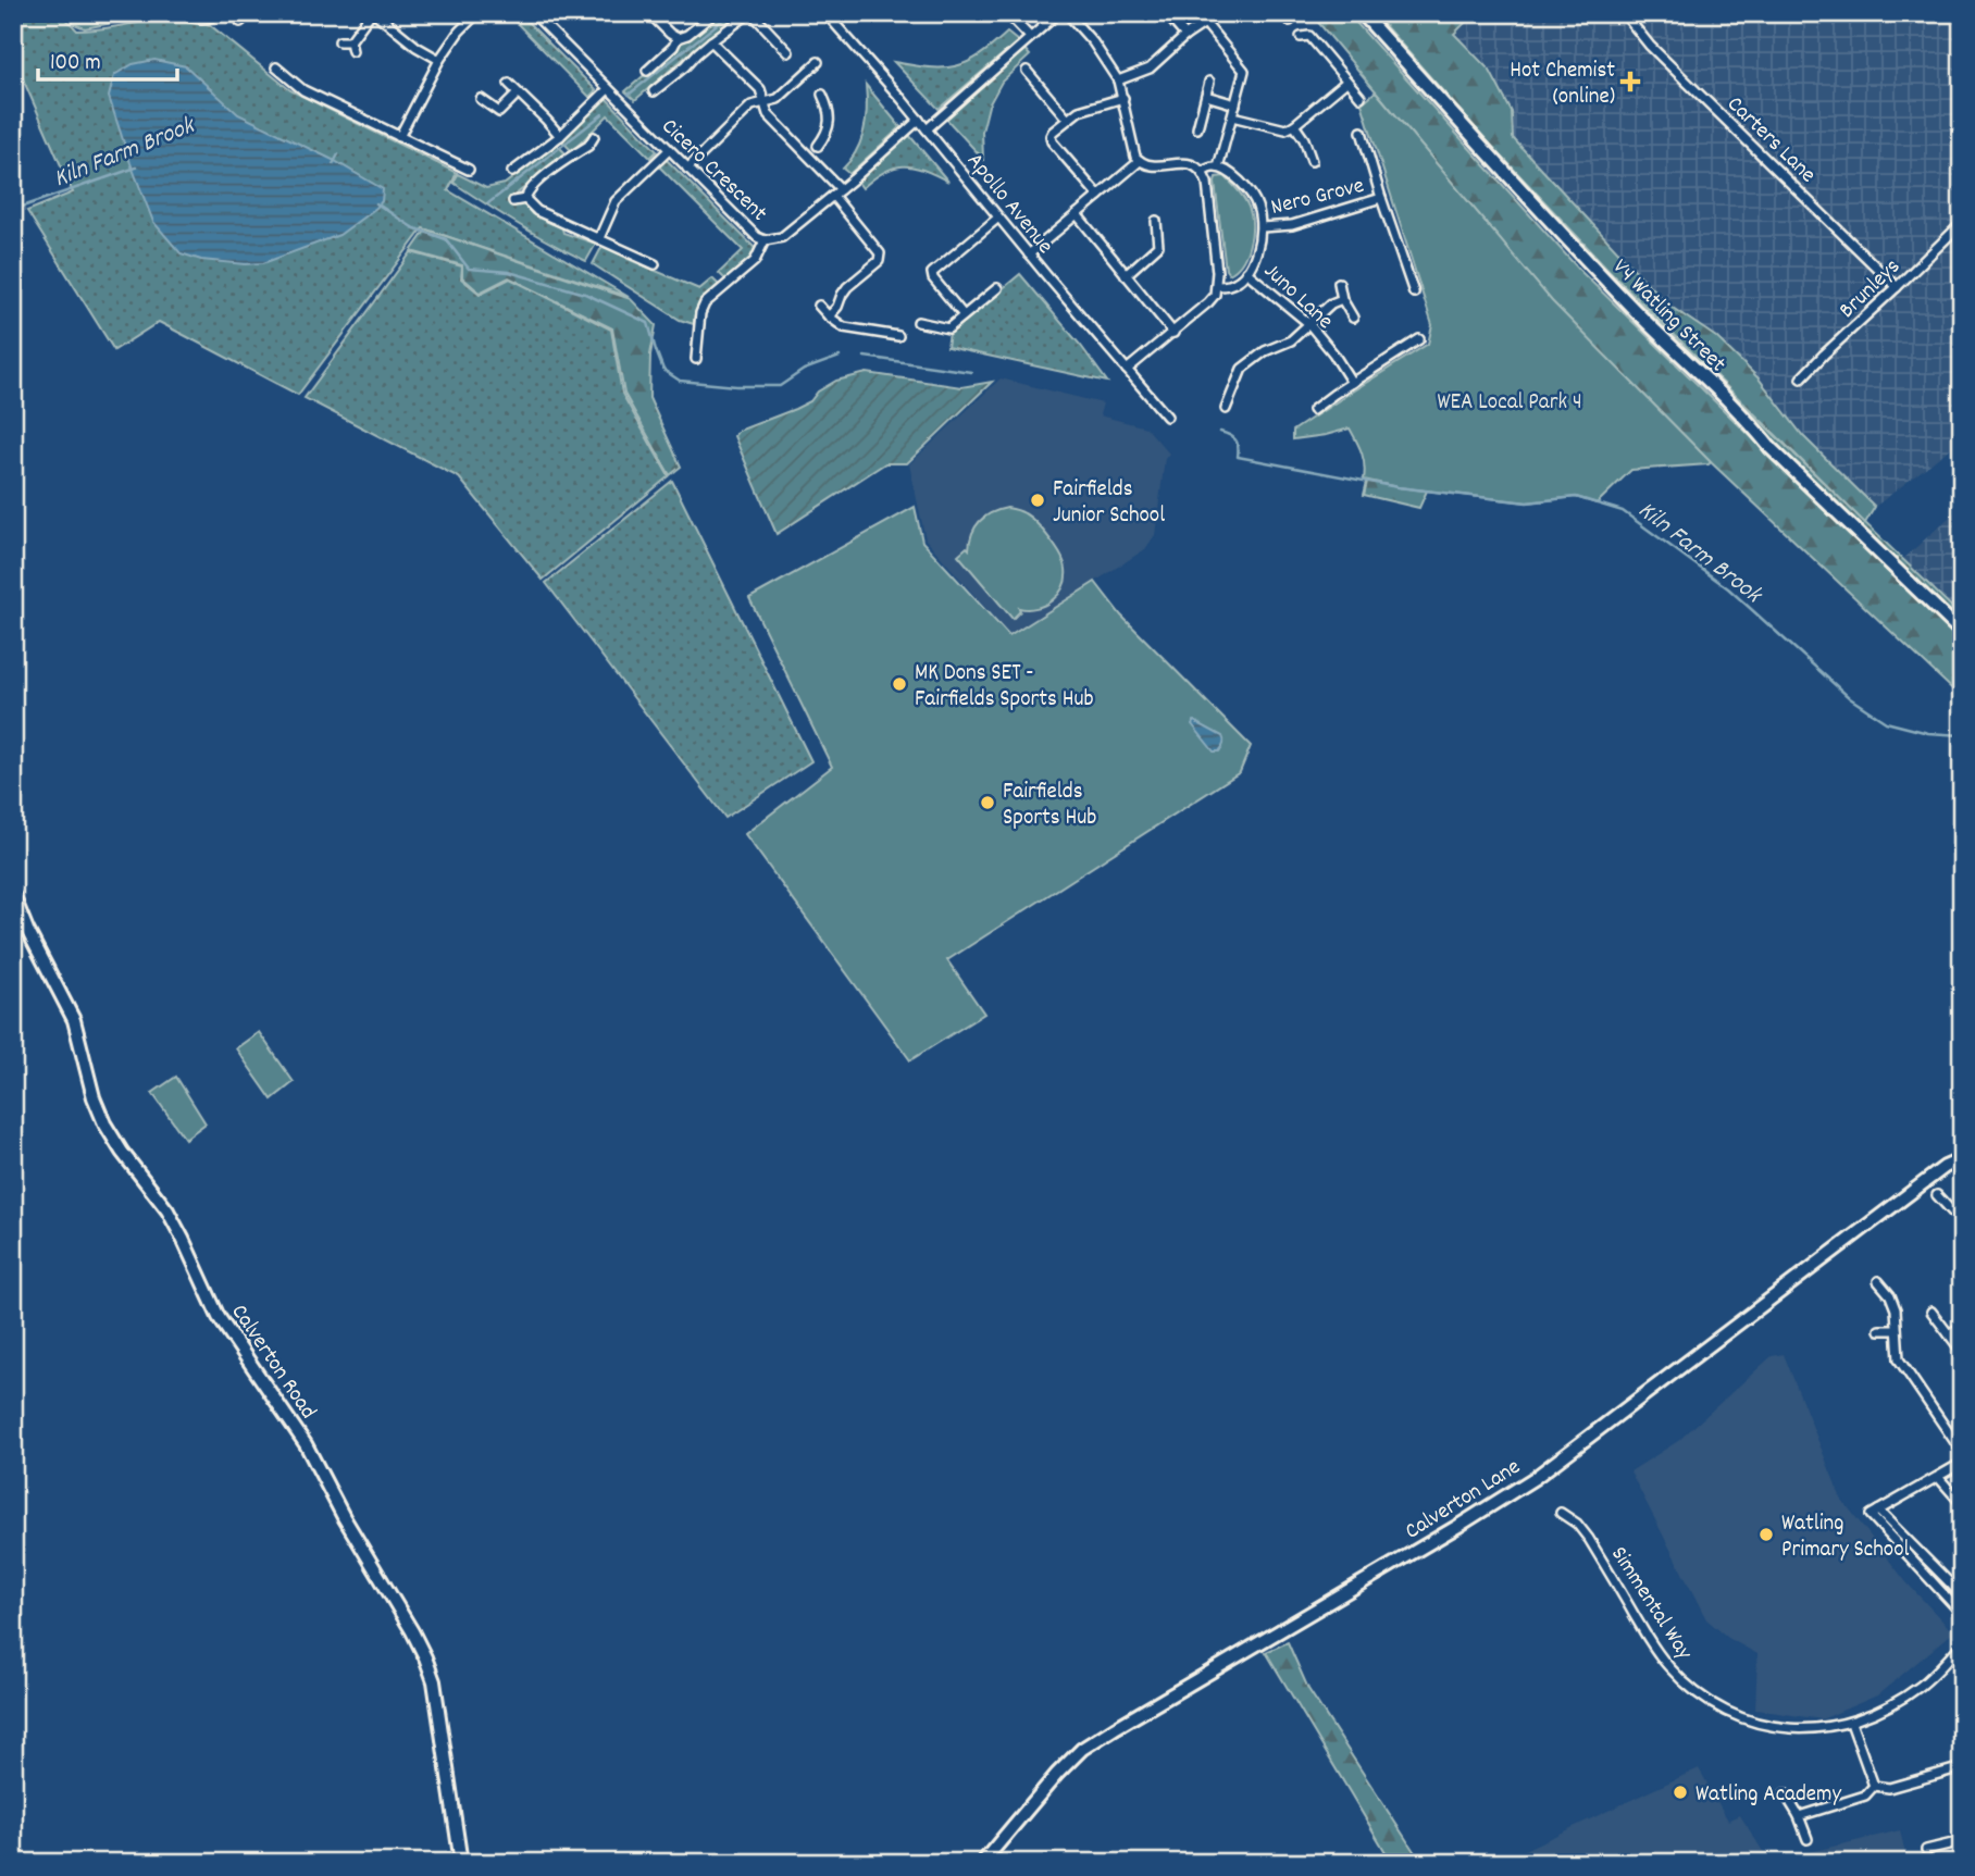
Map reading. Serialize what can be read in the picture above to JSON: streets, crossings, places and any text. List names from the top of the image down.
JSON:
{
  "streets": {
    "street": [
      "Carters Lane",
      "Cicero Crescent",
      "Nero Grove",
      "Apollo Avenue",
      "Brunleys",
      "Juno Lane",
      "V4 Watling Street",
      "Calverton Road",
      "Calverton Lane",
      "Simmental Way"
    ]
  },
  "crossings": [
    ["Carters Lane", "Brunleys"],
    ["Cicero Crescent", "Apollo Avenue"]
  ],
  "water": ["Kiln Farm Brook"],
  "parks": ["WEA Local Park 4"],
  "places": {
    "health": ["Hot Chemist (online)"],
    "other": [
      "Fairfields Junior School",
      "MK Dons SET - Fairfields Sports Hub",
      "Fairfields Sports Hub",
      "Watling Primary School",
      "Watling Academy"
    ]
  },
  "scale_bar": "100 m"
}
